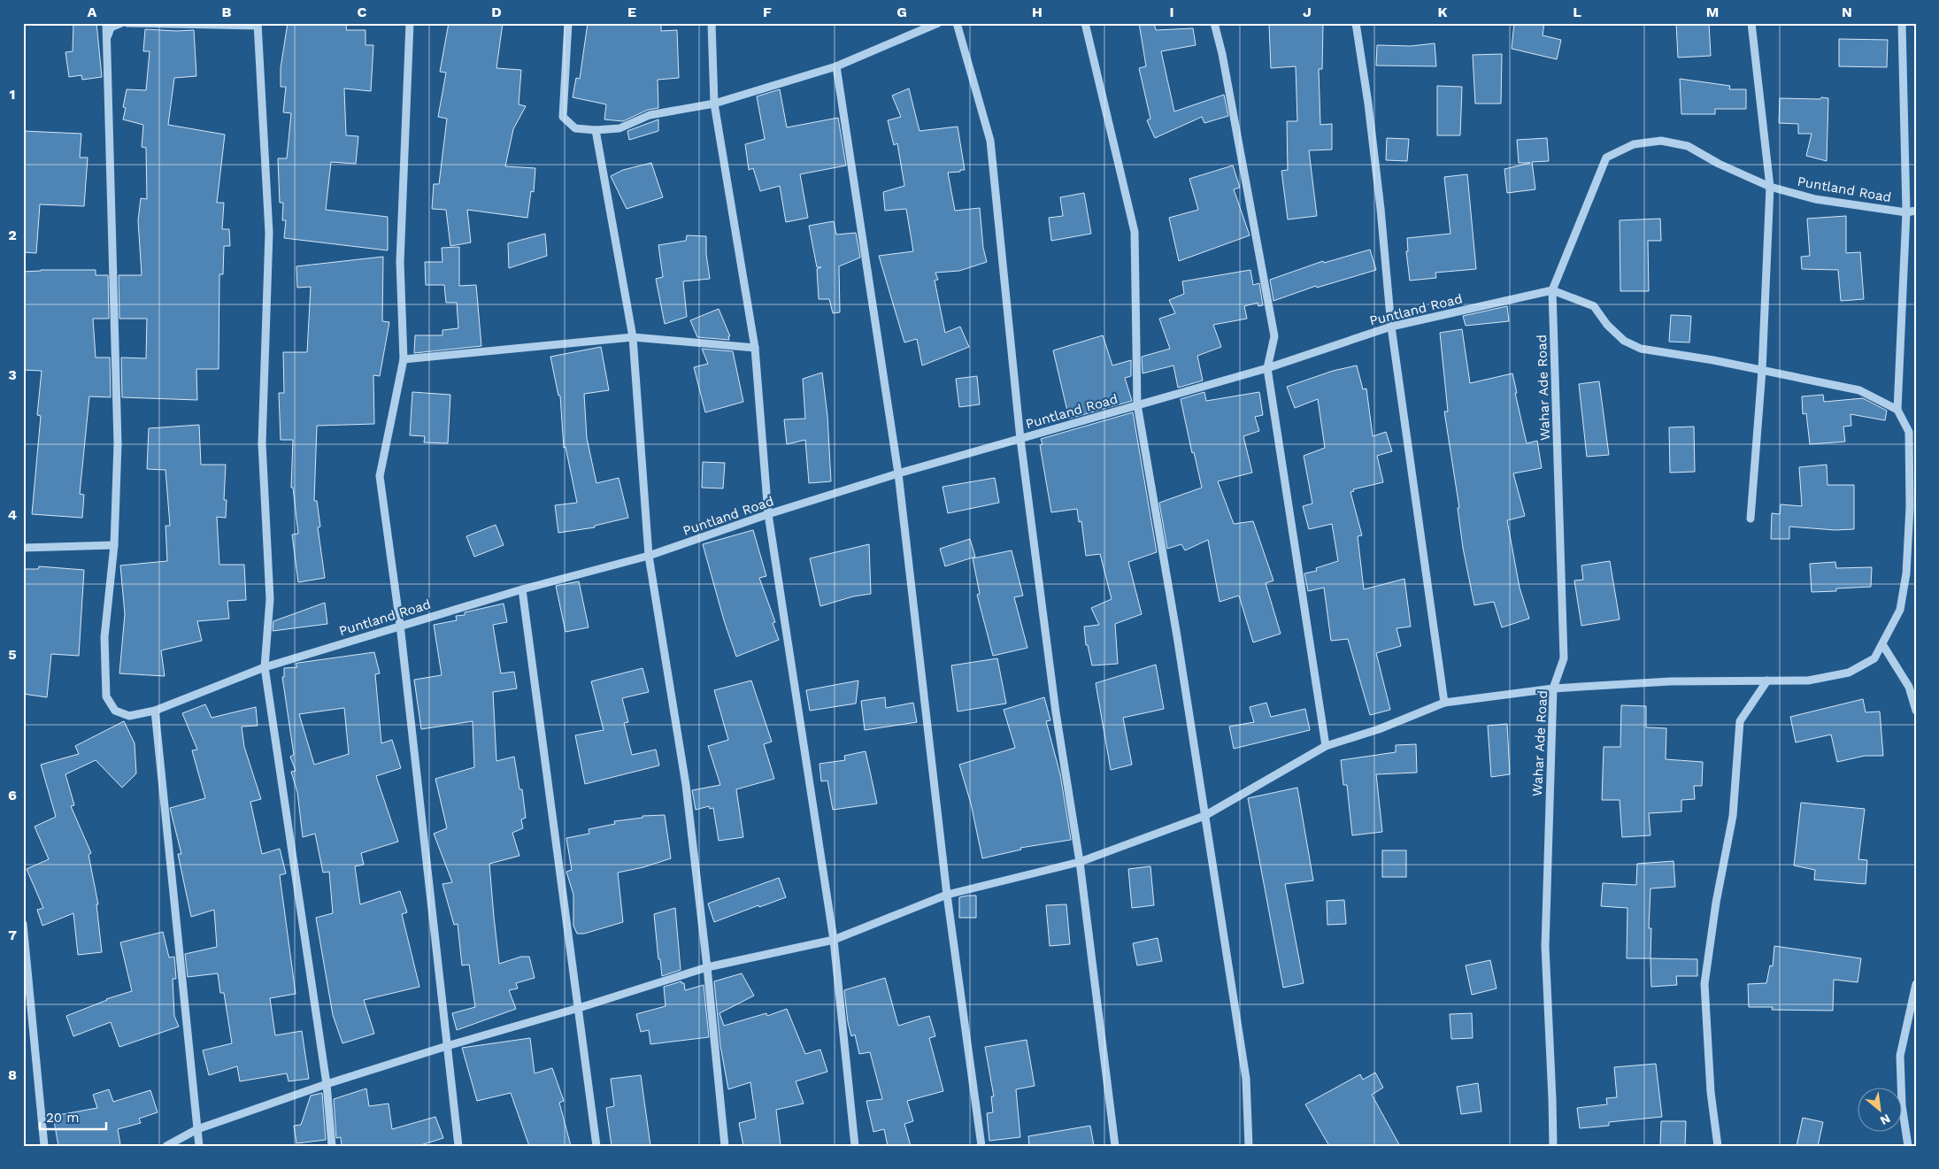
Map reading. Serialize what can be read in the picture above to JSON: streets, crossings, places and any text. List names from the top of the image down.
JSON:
{
  "streets": {
    "street": ["Puntland Road", "Wahar Ade Road"]
  },
  "crossings": [
    ["Puntland Road", "Wahar Ade Road"]
  ],
  "scale_bar": "20 m",
  "north": "bottom right",
  "grid": {
    "columns": [
      "A",
      "B",
      "C",
      "D",
      "E",
      "F",
      "G",
      "H",
      "I",
      "J",
      "K",
      "L",
      "M",
      "N"
    ],
    "rows": [
      "1",
      "2",
      "3",
      "4",
      "5",
      "6",
      "7",
      "8"
    ]
  }
}
